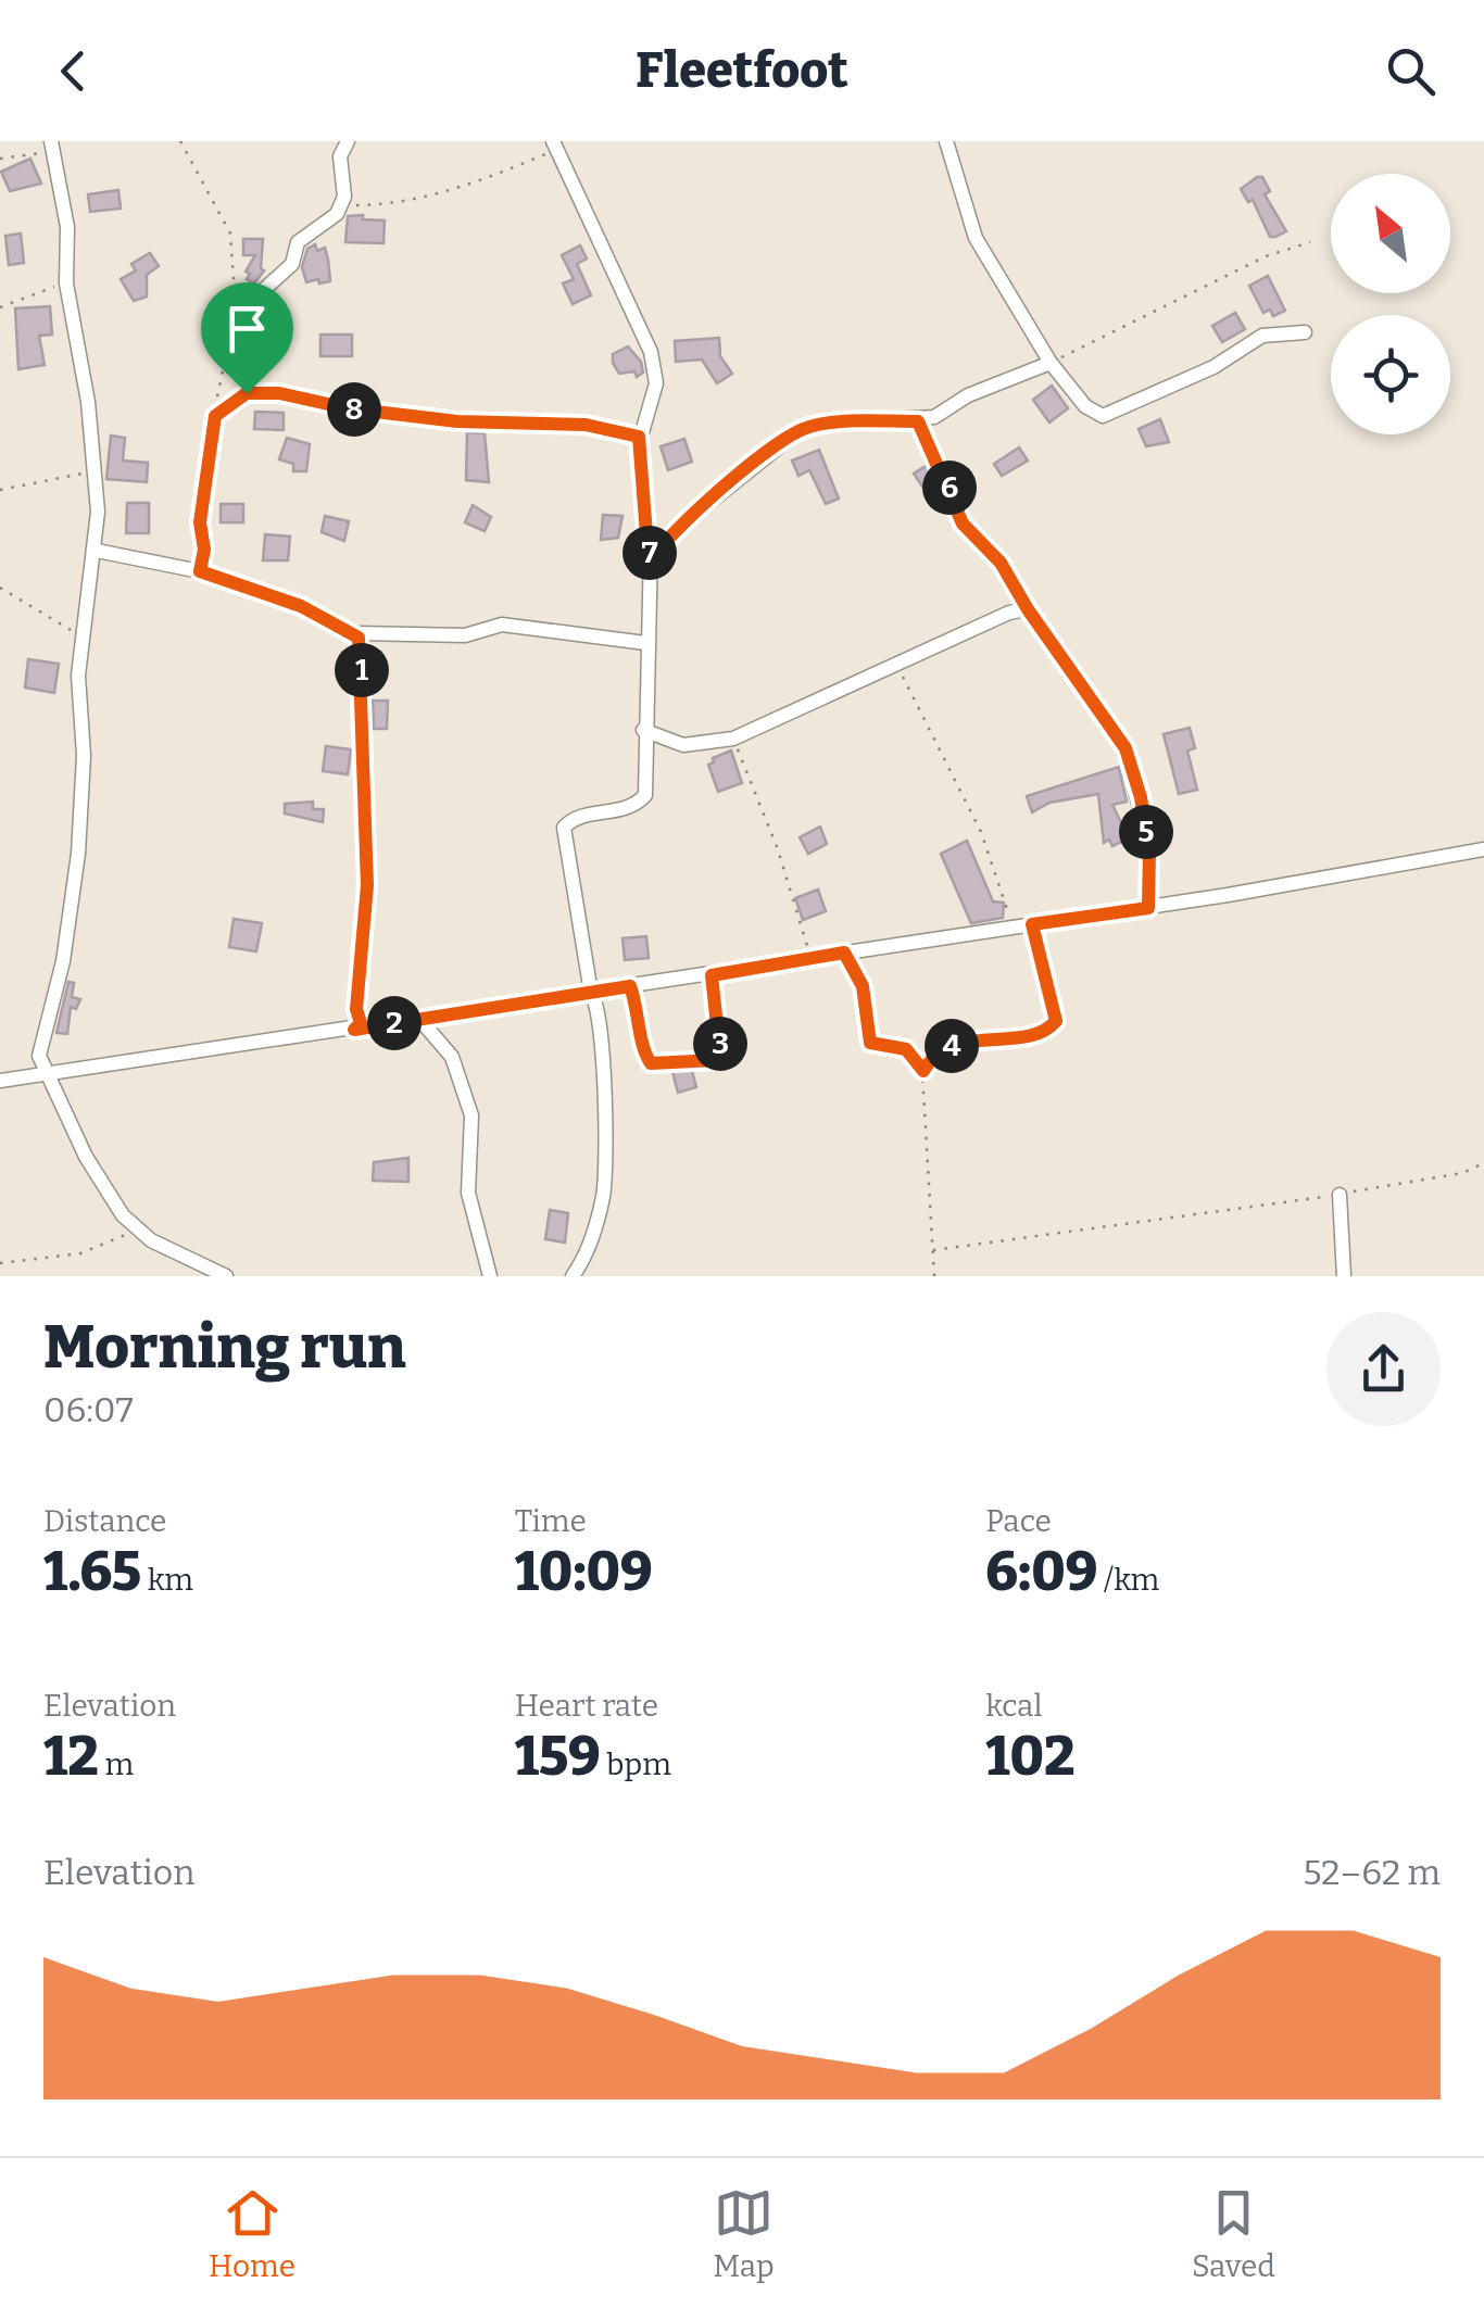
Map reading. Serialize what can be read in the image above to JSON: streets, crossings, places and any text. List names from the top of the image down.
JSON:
{
  "north": "top left",
  "page": {
    "header": "Fleetfoot",
    "pins": [
      "8",
      "6",
      "7",
      "1",
      "5",
      "2",
      "3",
      "4"
    ],
    "heading": ["Morning run", "06:07"],
    "stats": [
      ["Distance", "1.65 km"],
      ["Time", "10:09"],
      ["Pace", "6:09 /km"],
      ["Elevation", "12 m"],
      ["Heart rate", "159 bpm"],
      ["kcal", "102"]
    ],
    "chart": ["Elevation", "52–62 m"],
    "tabs": ["Home", "Map", "Saved"]
  }
}
